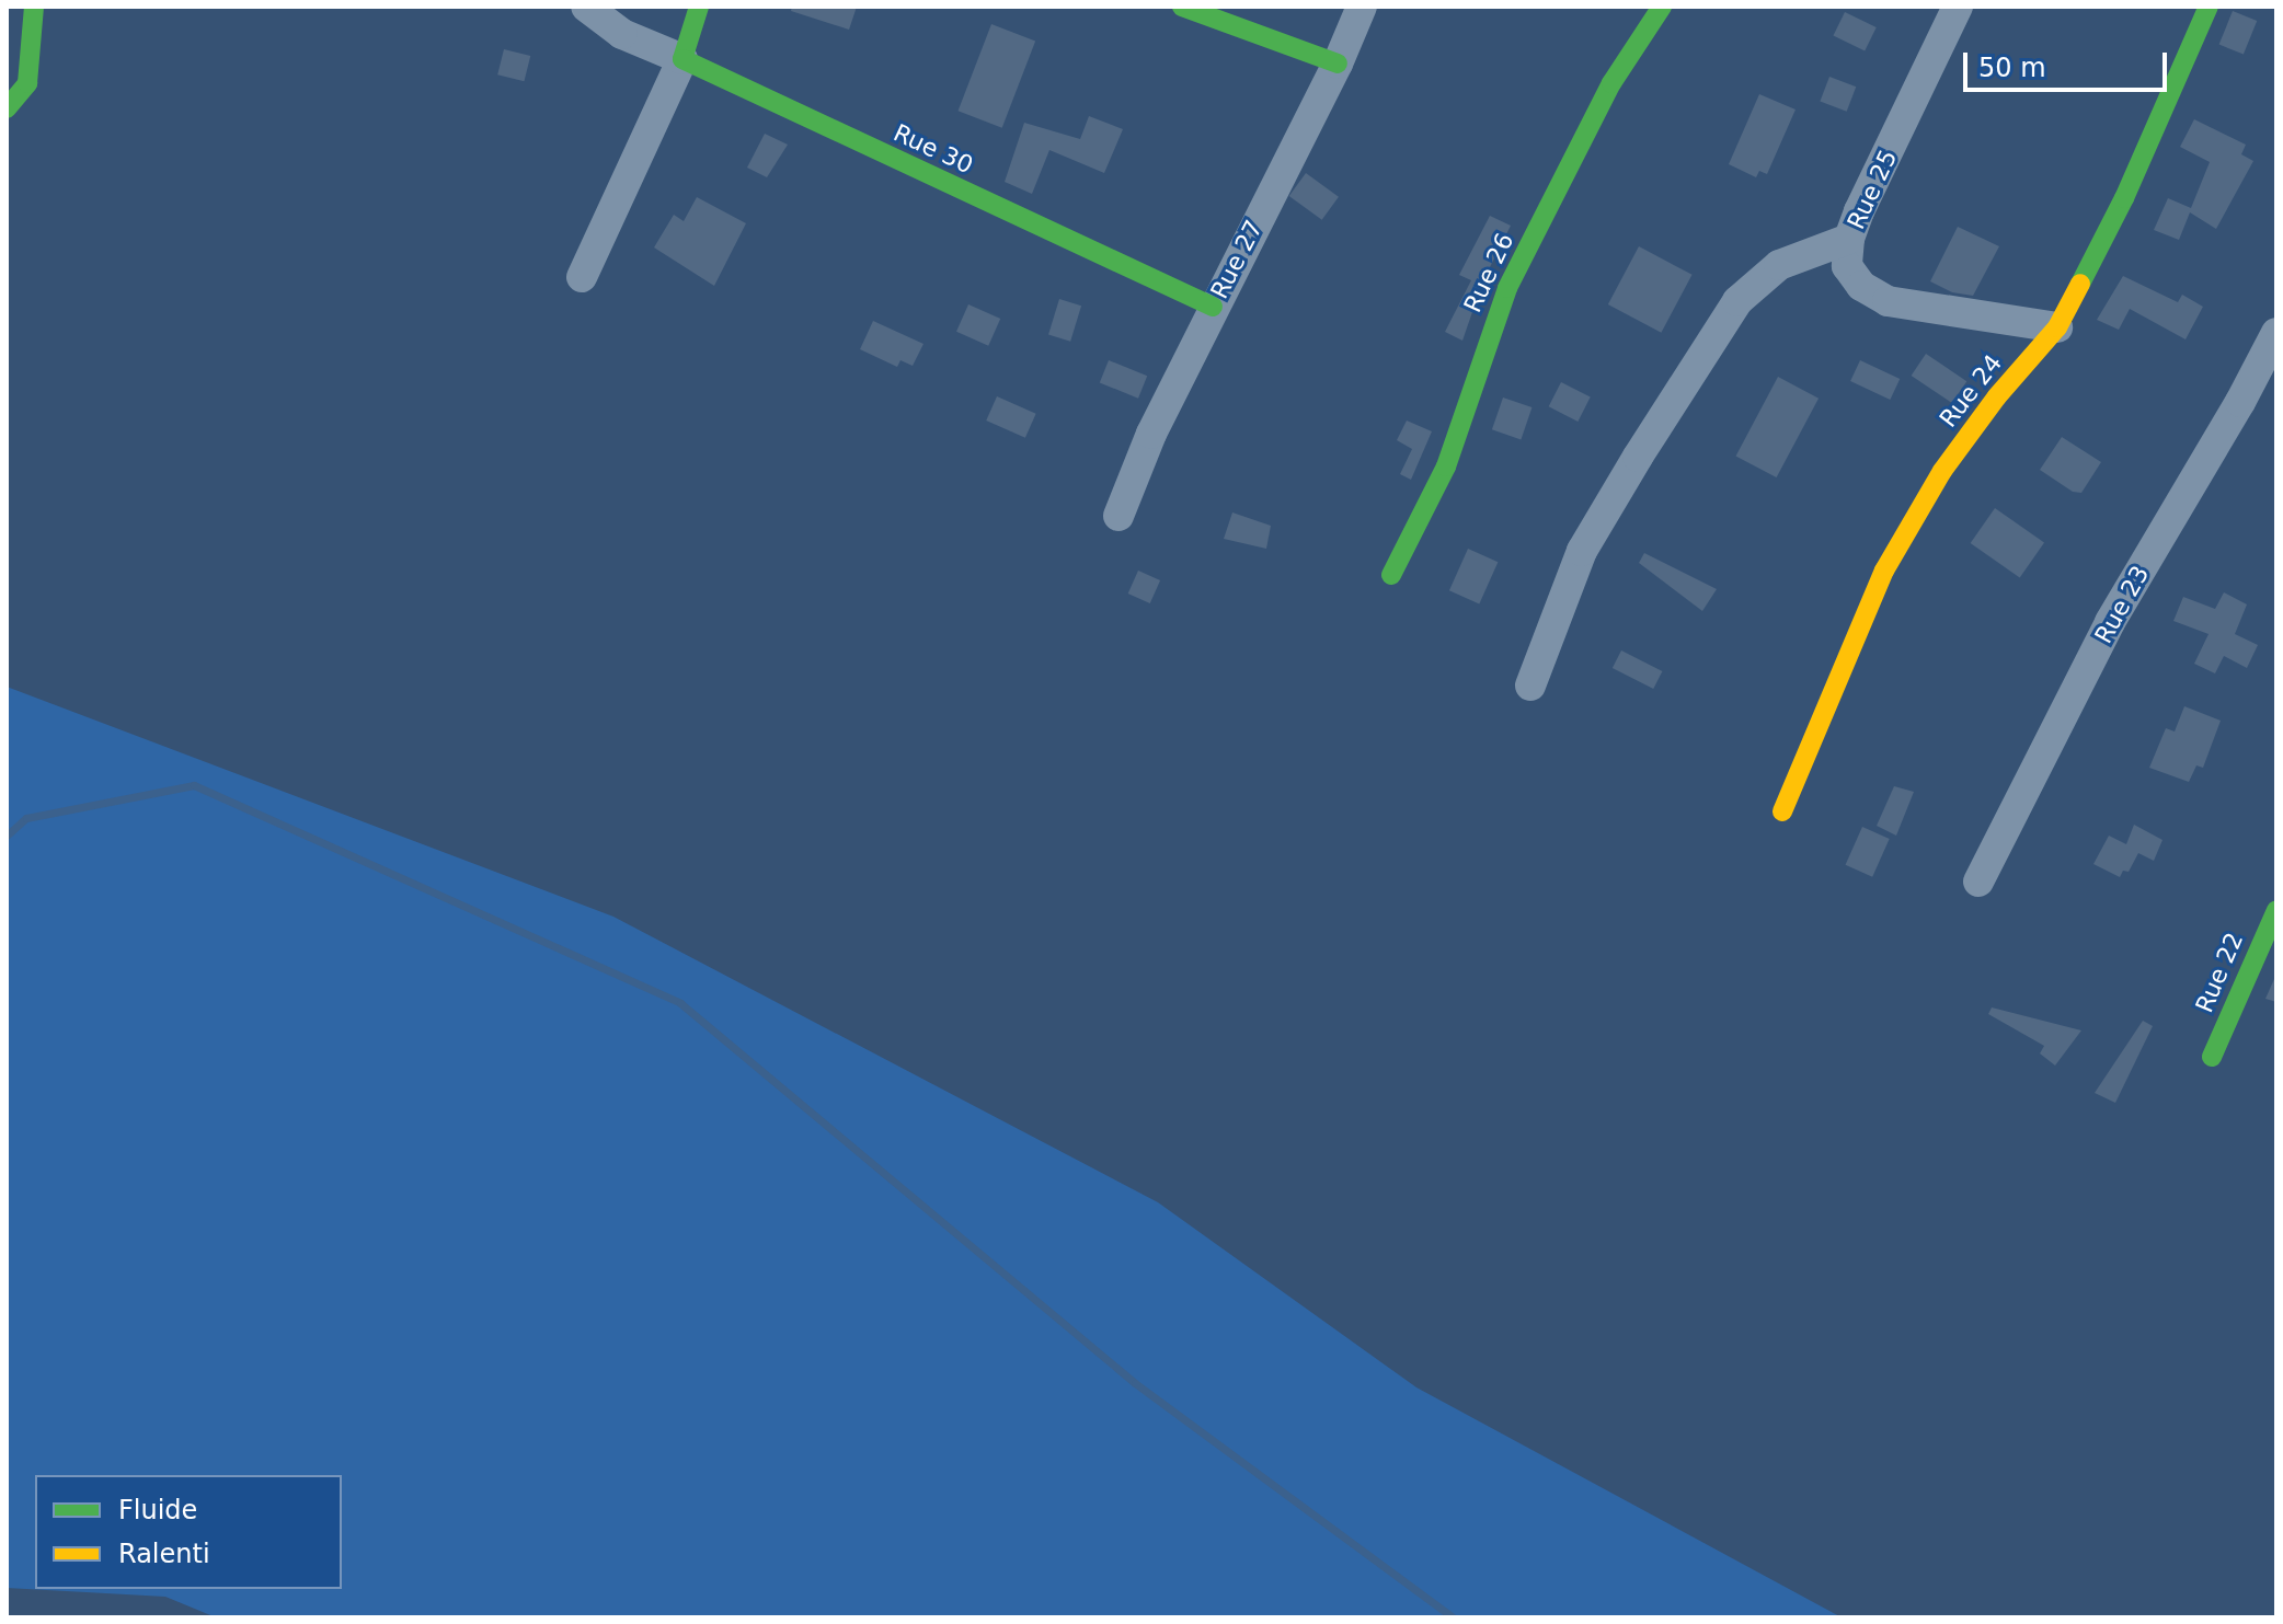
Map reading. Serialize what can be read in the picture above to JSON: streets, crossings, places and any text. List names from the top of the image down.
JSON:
{
  "streets": {
    "street": [
      "Rue 30",
      "Rue 25",
      "Rue 27",
      "Rue 26",
      "Rue 24",
      "Rue 23",
      "Rue 22"
    ]
  },
  "crossings": [
    ["Rue 30", "Rue 27"],
    ["Rue 25", "Rue 24"]
  ],
  "legend": ["Fluide", "Ralenti"],
  "scale_bar": "50 m"
}
